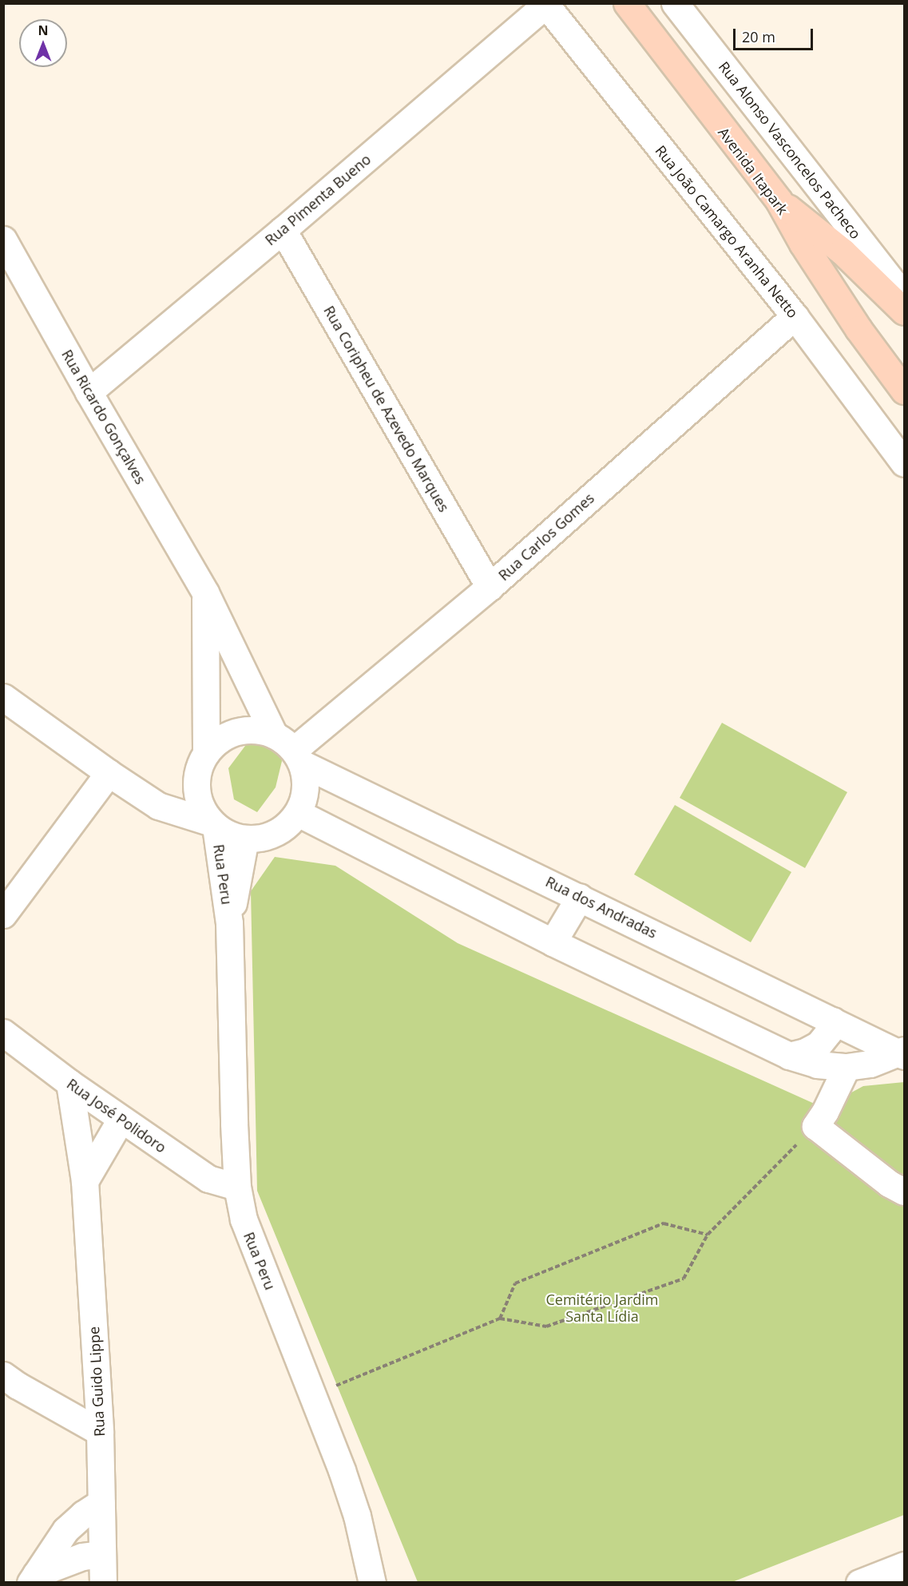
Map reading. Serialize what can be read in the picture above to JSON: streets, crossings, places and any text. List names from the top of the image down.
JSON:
{
  "streets": {
    "main road": ["Rua Alonso Vasconcelos Pacheco", "Avenida Itapark"],
    "street": [
      "Rua Pimenta Bueno",
      "Rua João Camargo Aranha Netto",
      "Rua Coripheu de Azevedo Marques",
      "Rua Ricardo Gonçalves",
      "Rua Carlos Gomes",
      "Rua Peru",
      "Rua dos Andradas",
      "Rua José Polidoro",
      "Rua Guido Lippe"
    ]
  },
  "crossings": [
    ["Rua Alonso Vasconcelos Pacheco", "Avenida Itapark"],
    ["Rua Pimenta Bueno", "Rua João Camargo Aranha Netto"],
    ["Rua Pimenta Bueno", "Rua Coripheu de Azevedo Marques"],
    ["Rua Pimenta Bueno", "Rua Ricardo Gonçalves"],
    ["Rua João Camargo Aranha Netto", "Rua Carlos Gomes"],
    ["Rua Coripheu de Azevedo Marques", "Rua Carlos Gomes"],
    ["Rua Ricardo Gonçalves", "Rua Carlos Gomes"],
    ["Rua Ricardo Gonçalves", "Rua Peru"],
    ["Rua Ricardo Gonçalves", "Rua dos Andradas"],
    ["Rua Carlos Gomes", "Rua Peru"],
    ["Rua Carlos Gomes", "Rua dos Andradas"],
    ["Rua Peru", "Rua dos Andradas"],
    ["Rua Peru", "Rua José Polidoro"],
    ["Rua José Polidoro", "Rua Guido Lippe"]
  ],
  "parks": ["Cemitério Jardim Santa Lídia"],
  "scale_bar": "20 m",
  "north": "top"
}
